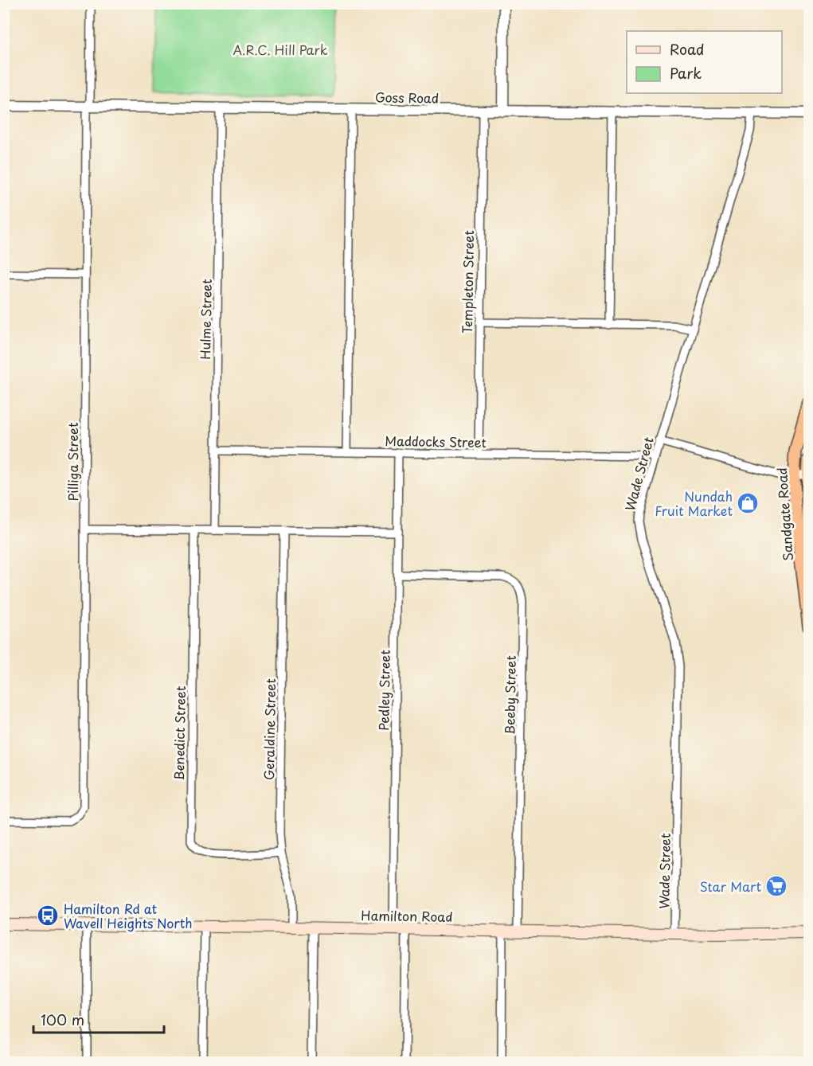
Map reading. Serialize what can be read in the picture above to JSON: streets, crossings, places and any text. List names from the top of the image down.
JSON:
{
  "streets": {
    "highway": ["Sandgate Road"],
    "main road": ["Hamilton Road"],
    "street": [
      "Goss Road",
      "Templeton Street",
      "Hulme Street",
      "Maddocks Street",
      "Pilliga Street",
      "Wade Street",
      "Pedley Street",
      "Beeby Street",
      "Geraldine Street",
      "Benedict Street"
    ]
  },
  "crossings": [
    ["Goss Road", "Templeton Street"],
    ["Goss Road", "Hulme Street"],
    ["Goss Road", "Pilliga Street"],
    ["Goss Road", "Wade Street"],
    ["Templeton Street", "Maddocks Street"],
    ["Hulme Street", "Maddocks Street"],
    ["Maddocks Street", "Wade Street"],
    ["Maddocks Street", "Pedley Street"],
    ["Wade Street", "Hamilton Road"],
    ["Pedley Street", "Beeby Street"],
    ["Pedley Street", "Hamilton Road"],
    ["Beeby Street", "Hamilton Road"],
    ["Geraldine Street", "Benedict Street"],
    ["Geraldine Street", "Hamilton Road"]
  ],
  "parks": ["A.R.C. Hill Park"],
  "places": {
    "shop": ["Nundah Fruit Market"],
    "supermarket": ["Star Mart"],
    "bus stop": ["Hamilton Rd at Wavell Heights North"]
  },
  "legend": ["Road", "Park"],
  "scale_bar": "100 m"
}
